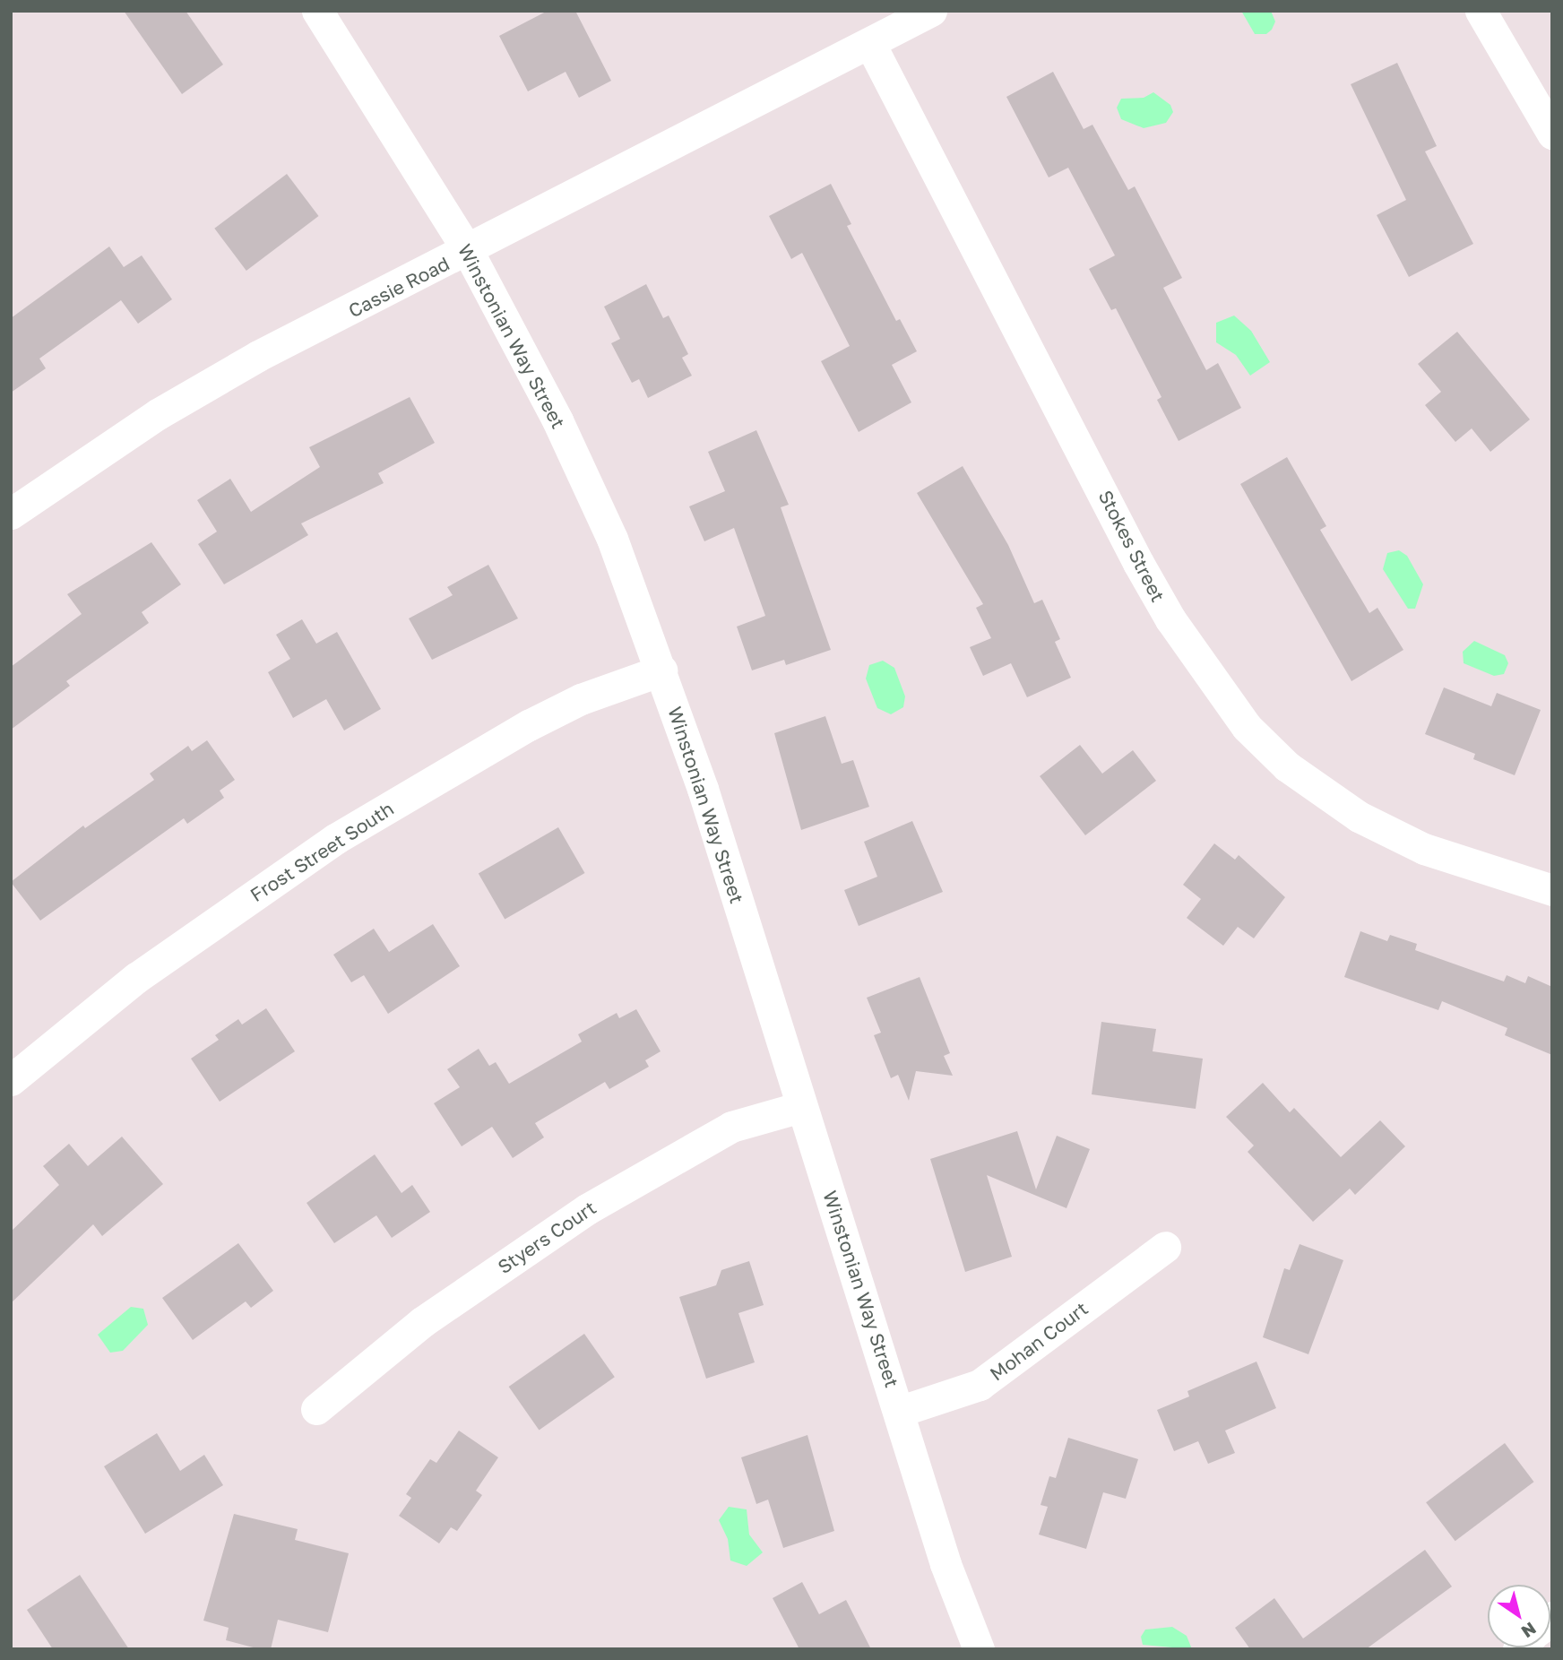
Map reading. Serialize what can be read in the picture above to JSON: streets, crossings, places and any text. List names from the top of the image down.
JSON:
{
  "streets": {
    "street": [
      "Cassie Road",
      "Winstonian Way Street",
      "Stokes Street",
      "Frost Street South",
      "Styers Court",
      "Mohan Court"
    ]
  },
  "crossings": [
    ["Cassie Road", "Winstonian Way Street"],
    ["Cassie Road", "Stokes Street"],
    ["Winstonian Way Street", "Frost Street South"],
    ["Winstonian Way Street", "Styers Court"],
    ["Winstonian Way Street", "Mohan Court"]
  ],
  "north": "bottom right"
}
